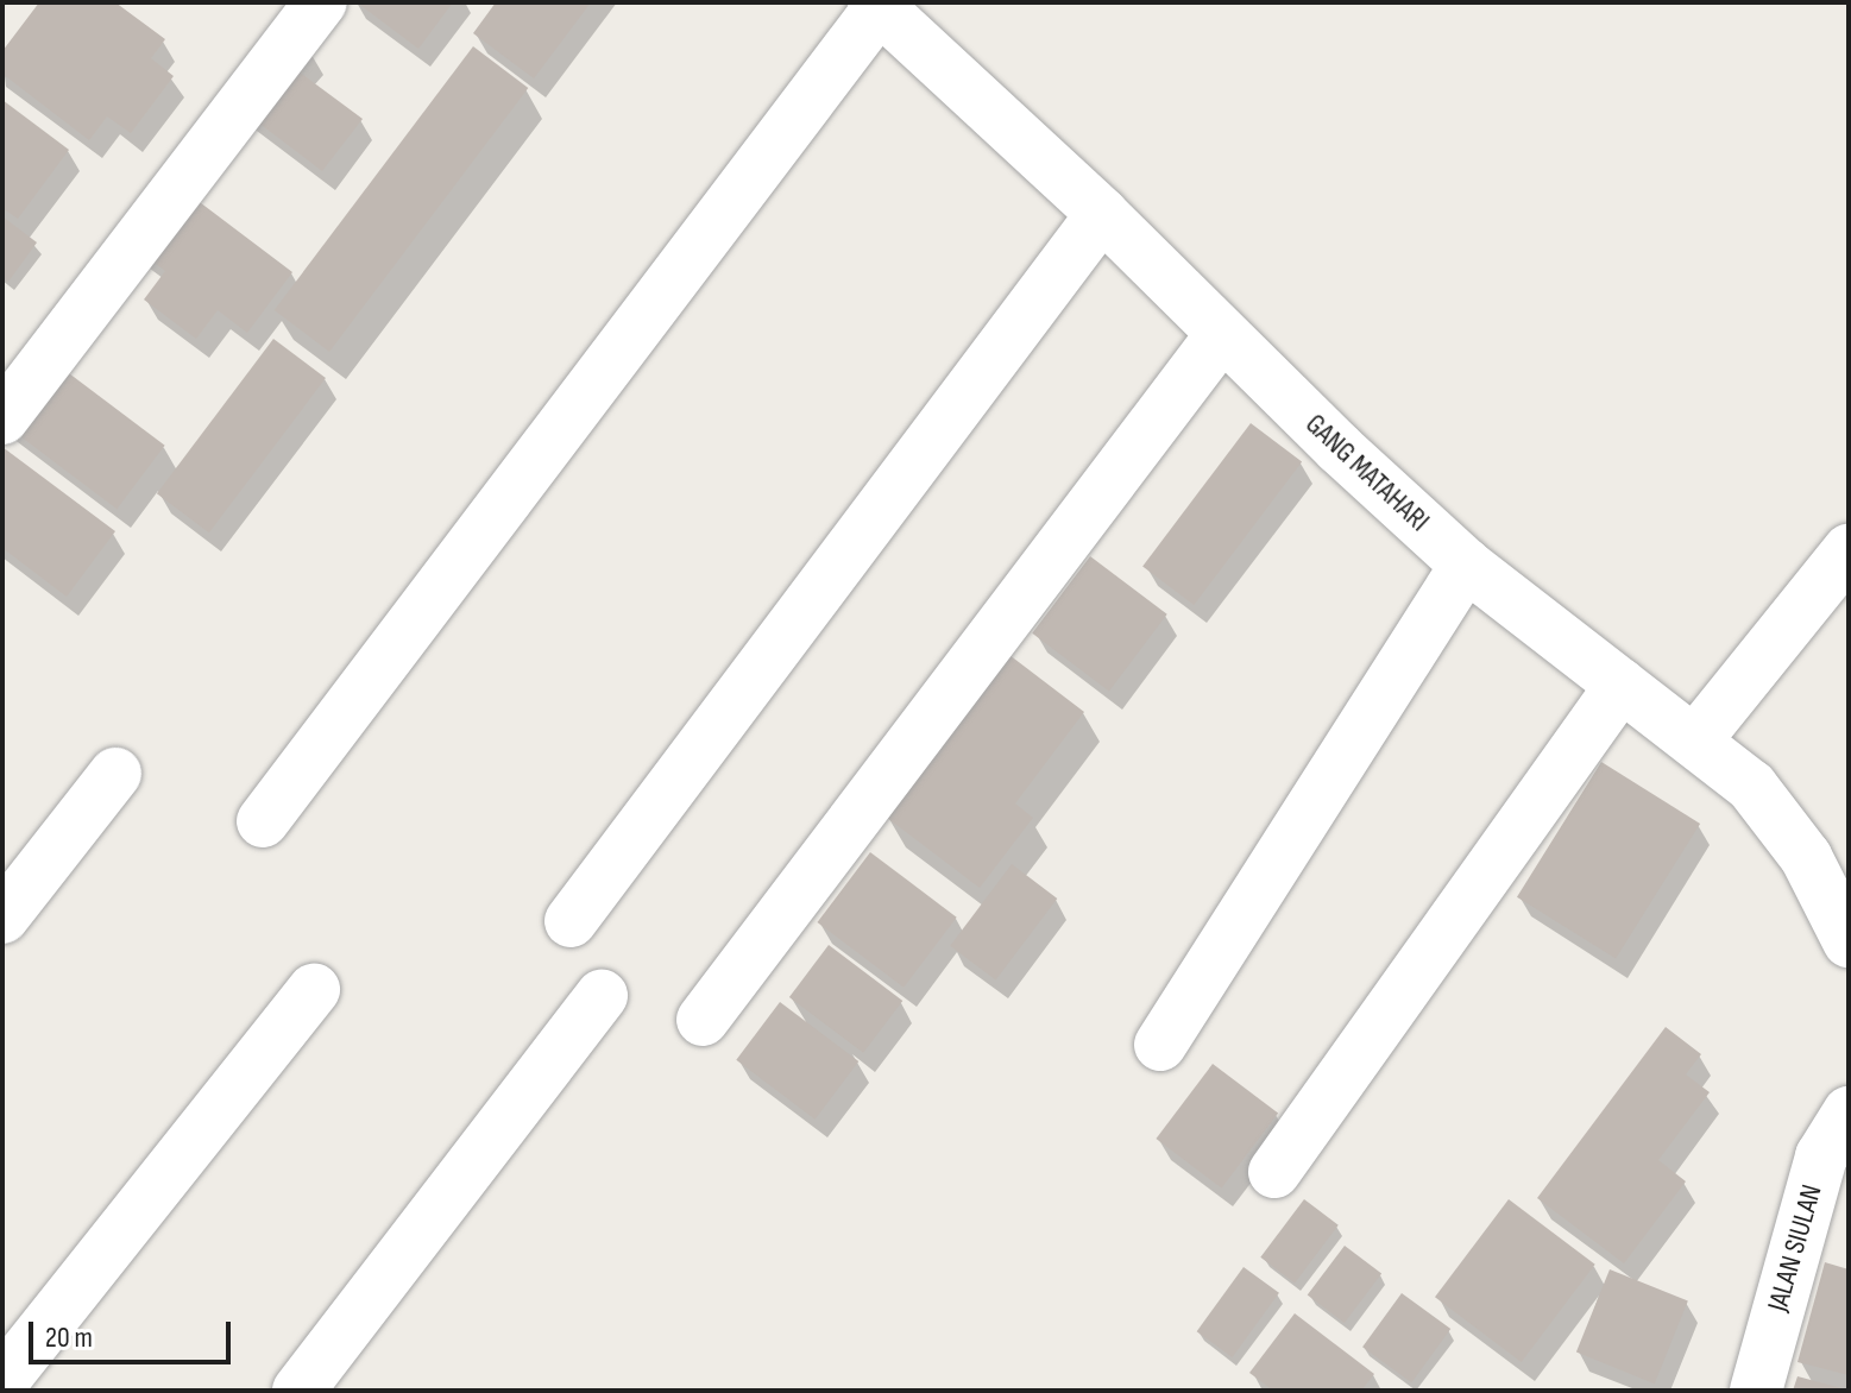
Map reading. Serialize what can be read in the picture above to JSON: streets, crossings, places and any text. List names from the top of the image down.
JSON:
{
  "streets": {
    "street": ["GANG MATAHARI", "JALAN SIULAN"]
  },
  "scale_bar": "20 m"
}
